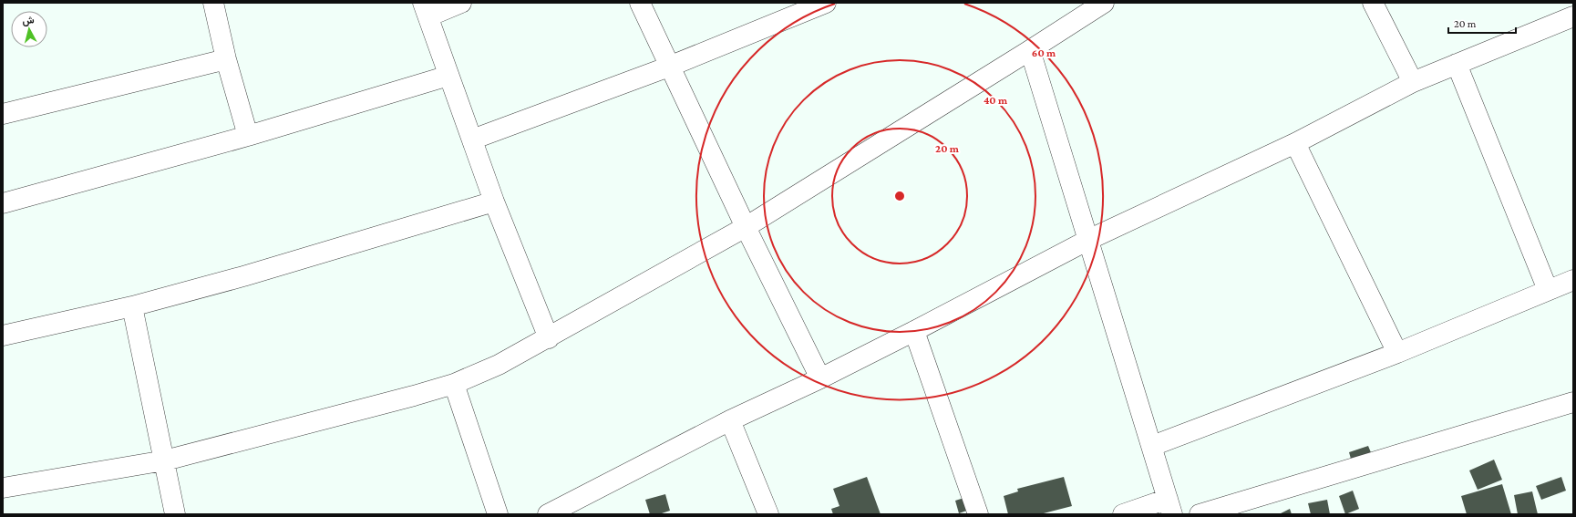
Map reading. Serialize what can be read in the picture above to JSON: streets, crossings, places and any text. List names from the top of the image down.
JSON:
{
  "scale_bar": "20 m",
  "north": "top",
  "rings": ["60 m", "40 m", "20 m"]
}
